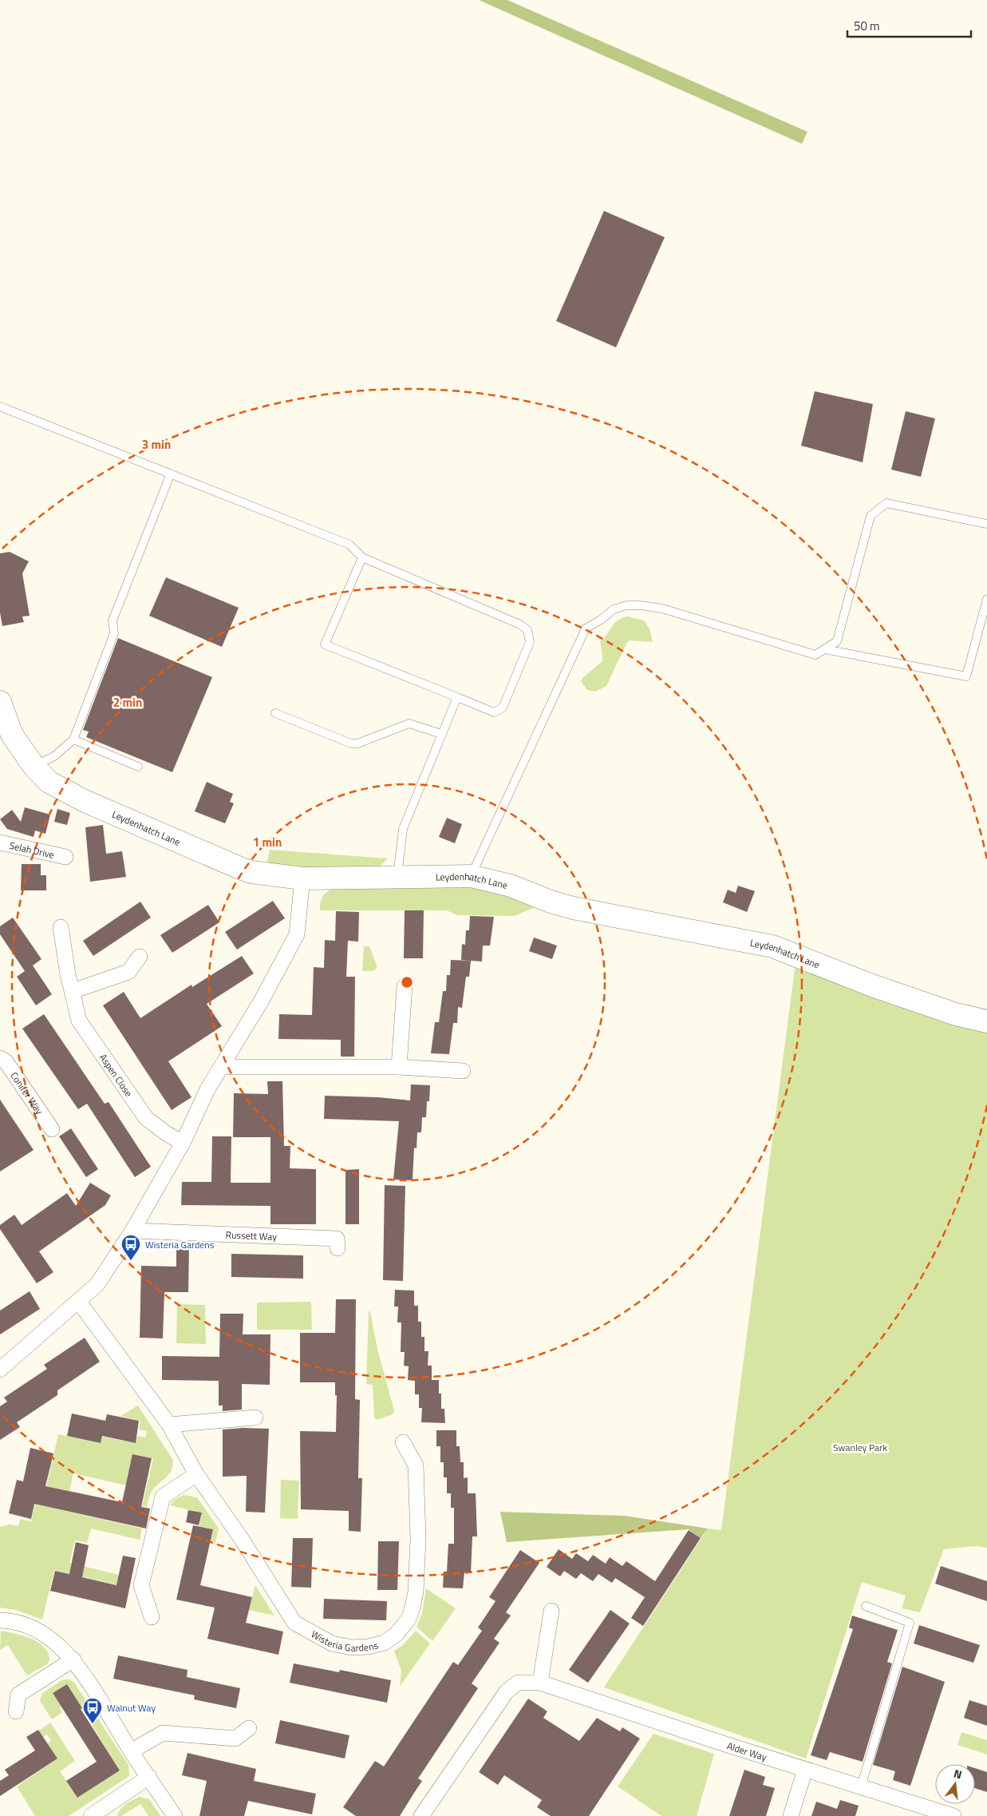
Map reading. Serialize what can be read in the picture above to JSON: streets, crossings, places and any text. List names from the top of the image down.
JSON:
{
  "streets": {
    "street": [
      "Leydenhatch Lane",
      "Selah Drive",
      "Aspen Close",
      "Conifer Way",
      "Russett Way",
      "Wisteria Gardens",
      "Alder Way"
    ]
  },
  "parks": ["Swanley Park"],
  "places": {
    "bus stop": ["Wisteria Gardens", "Walnut Way"]
  },
  "scale_bar": "50 m",
  "north": "top",
  "rings": ["3 min", "2 min", "1 min"]
}
